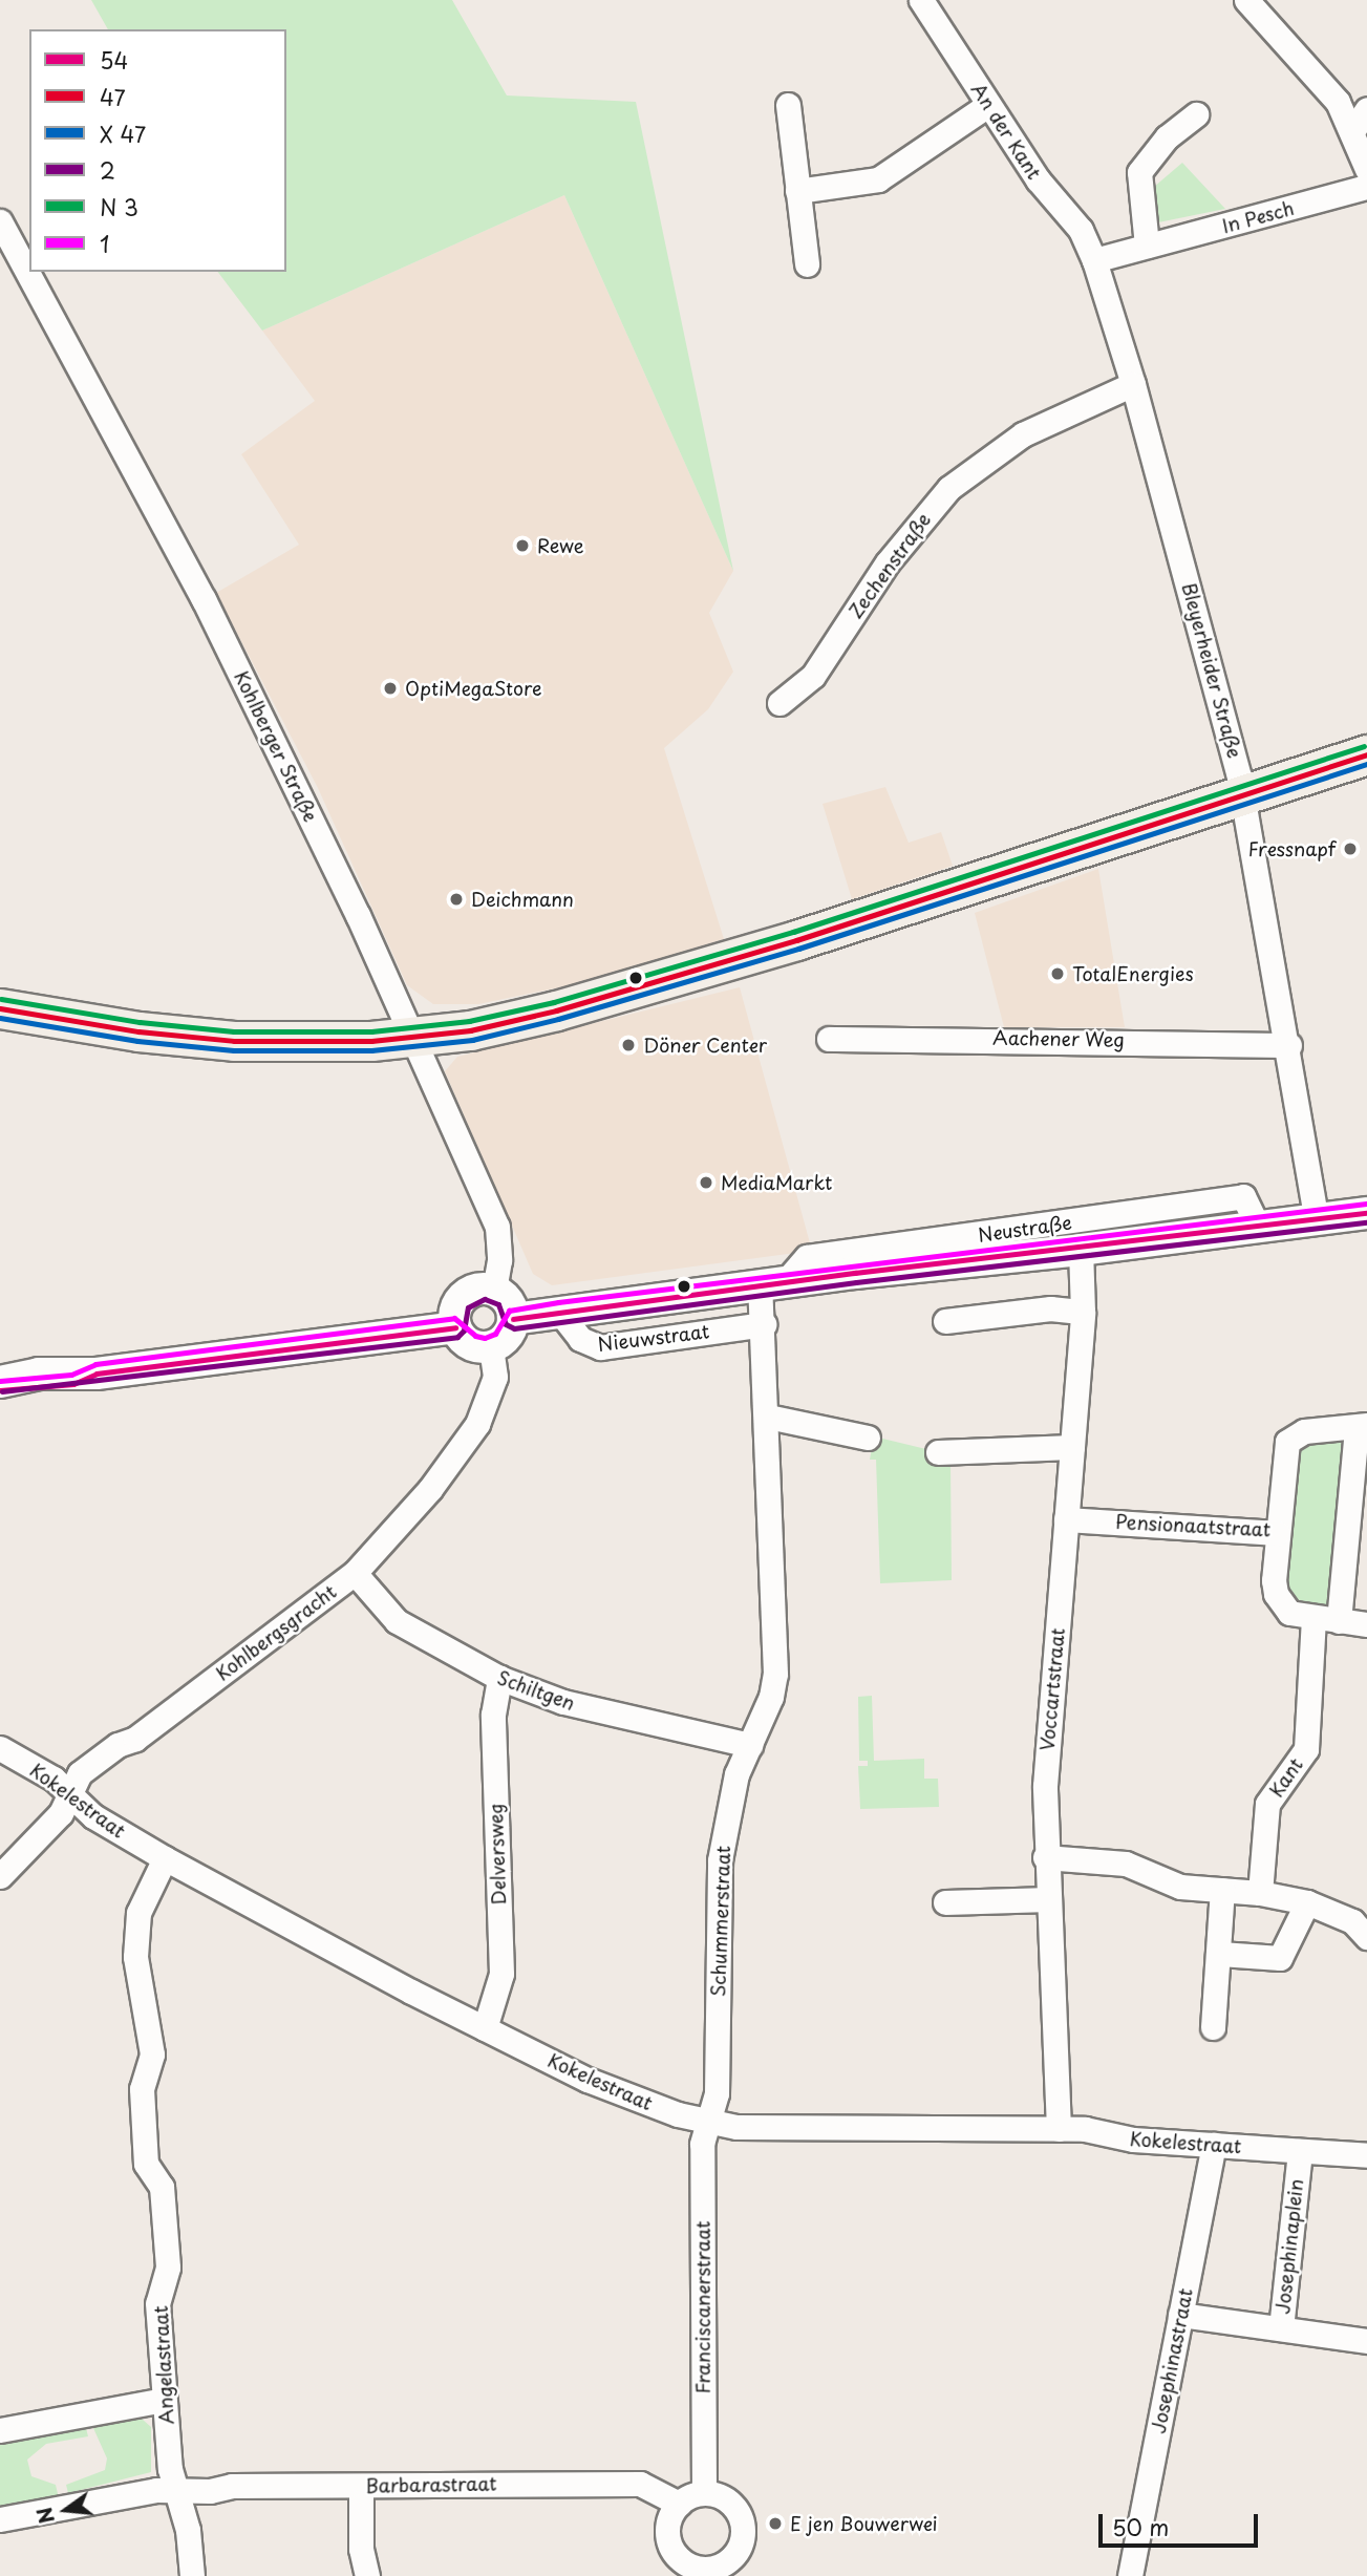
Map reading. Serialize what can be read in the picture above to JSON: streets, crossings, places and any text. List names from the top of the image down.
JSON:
{
  "streets": {
    "street": [
      "An der Kant",
      "In Pesch",
      "Zechenstraße",
      "Bleyerheider Straße",
      "Kohlberger Straße",
      "Aachener Weg",
      "Neustraße",
      "Nieuwstraat",
      "Pensionaatstraat",
      "Kohlbergsgracht",
      "Voccartstraat",
      "Schiltgen",
      "Kant",
      "Kokelestraat",
      "Delversweg",
      "Schummerstraat",
      "Josephinaplein",
      "Franciscanerstraat",
      "Josephinastraat",
      "Angelastraat",
      "Barbarastraat"
    ]
  },
  "crossings": [
    ["An der Kant", "In Pesch"],
    ["An der Kant", "Bleyerheider Straße"],
    ["In Pesch", "Bleyerheider Straße"],
    ["Zechenstraße", "Bleyerheider Straße"],
    ["Bleyerheider Straße", "Aachener Weg"],
    ["Kohlberger Straße", "Kohlbergsgracht"],
    ["Neustraße", "Schummerstraat"],
    ["Nieuwstraat", "Schummerstraat"],
    ["Pensionaatstraat", "Voccartstraat"],
    ["Kohlbergsgracht", "Schiltgen"],
    ["Kohlbergsgracht", "Kokelestraat"],
    ["Voccartstraat", "Kokelestraat"],
    ["Schiltgen", "Delversweg"],
    ["Schiltgen", "Schummerstraat"],
    ["Kokelestraat", "Delversweg"],
    ["Kokelestraat", "Schummerstraat"],
    ["Kokelestraat", "Josephinaplein"],
    ["Kokelestraat", "Franciscanerstraat"],
    ["Kokelestraat", "Josephinastraat"],
    ["Kokelestraat", "Angelastraat"],
    ["Schummerstraat", "Franciscanerstraat"],
    ["Josephinaplein", "Josephinastraat"],
    ["Franciscanerstraat", "Barbarastraat"],
    ["Angelastraat", "Barbarastraat"]
  ],
  "places": [
    "Rewe",
    "OptiMegaStore",
    "Fressnapf",
    "Deichmann",
    "TotalEnergies",
    "Döner Center",
    "MediaMarkt",
    "E jen Bouwerwei"
  ],
  "lines": [
    "transit line 47",
    "transit line 1",
    "transit line 54",
    "transit line 2"
  ],
  "legend": [
    "54",
    "47",
    "X 47",
    "2",
    "N 3",
    "1"
  ],
  "scale_bar": "50 m",
  "north": "left"
}
